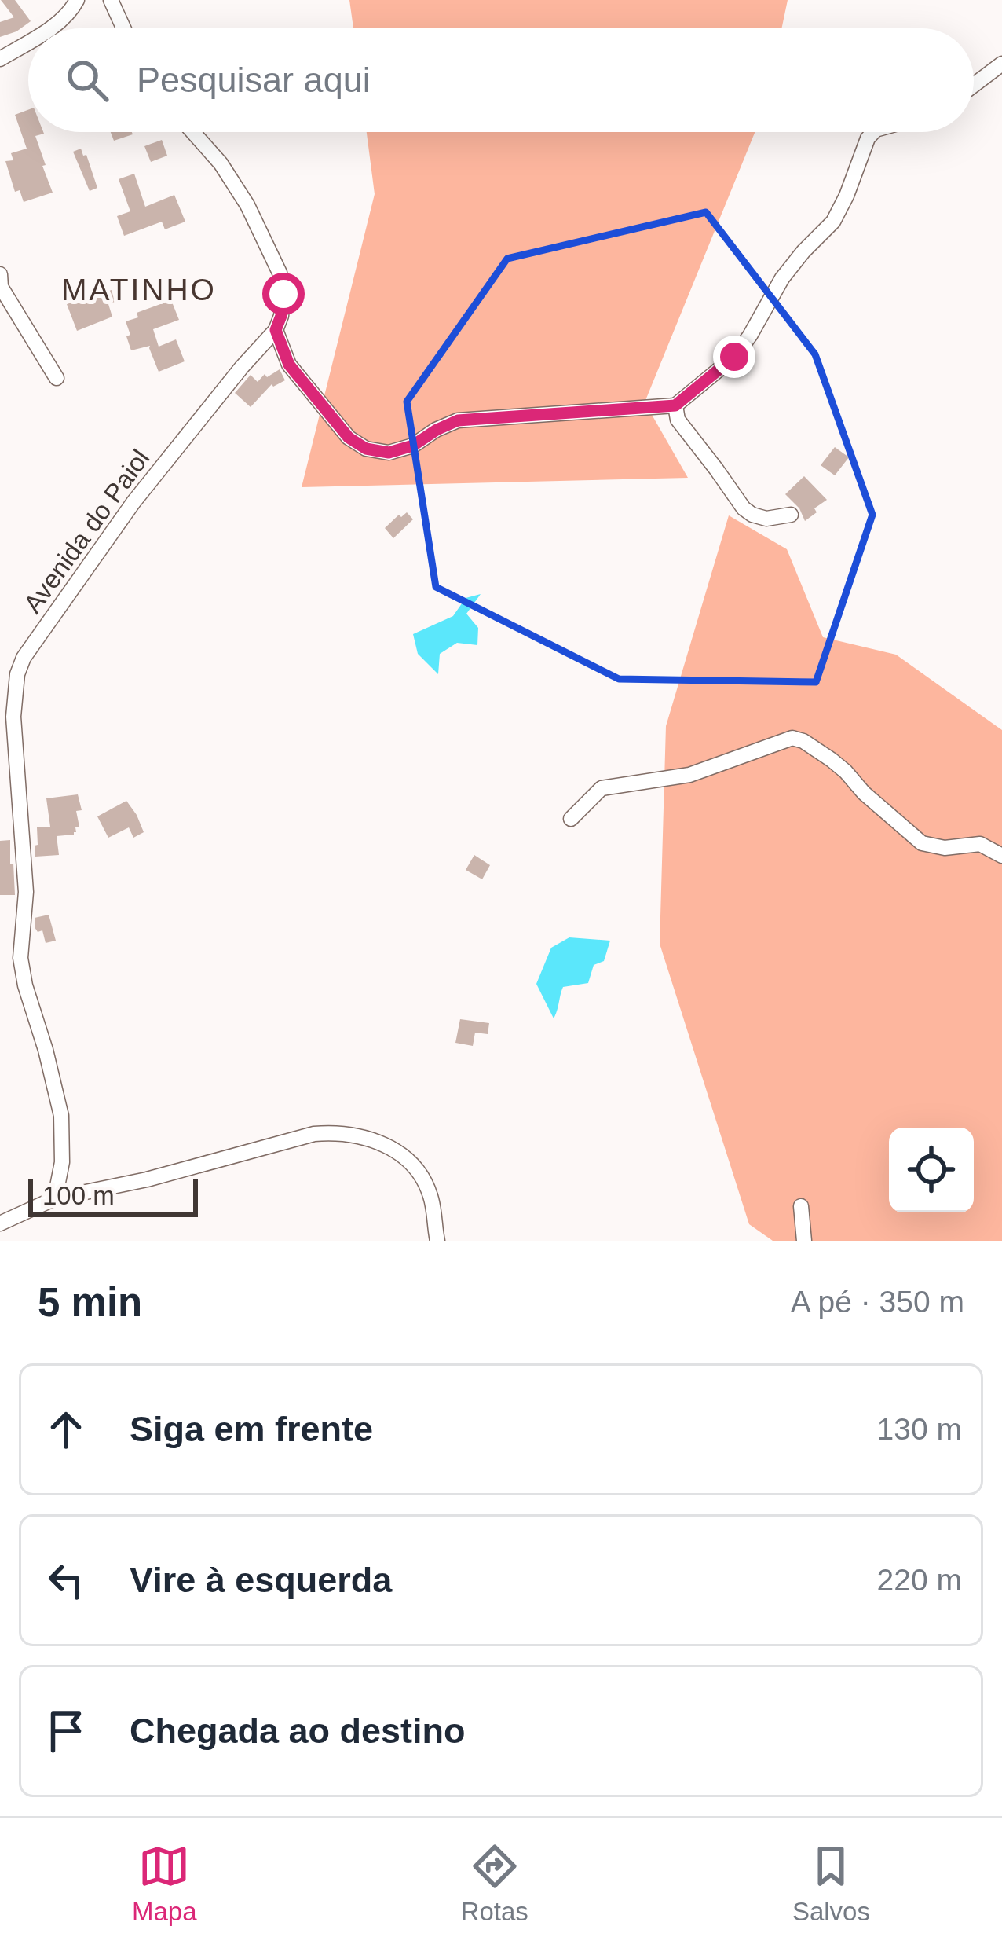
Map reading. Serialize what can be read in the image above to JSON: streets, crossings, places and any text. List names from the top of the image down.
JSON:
{
  "streets": {
    "street": ["Avenida do Paiol"]
  },
  "districts": ["MATINHO"],
  "scale_bar": "100 m",
  "page": {
    "search": "Pesquisar aqui",
    "scale": "100 m",
    "heading": ["5 min", "A pé · 350 m"],
    "list": [
      ["Siga em frente", "130 m"],
      ["Vire à esquerda", "220 m"],
      "Chegada ao destino"
    ],
    "nav": ["Mapa", "Rotas", "Salvos"]
  }
}
